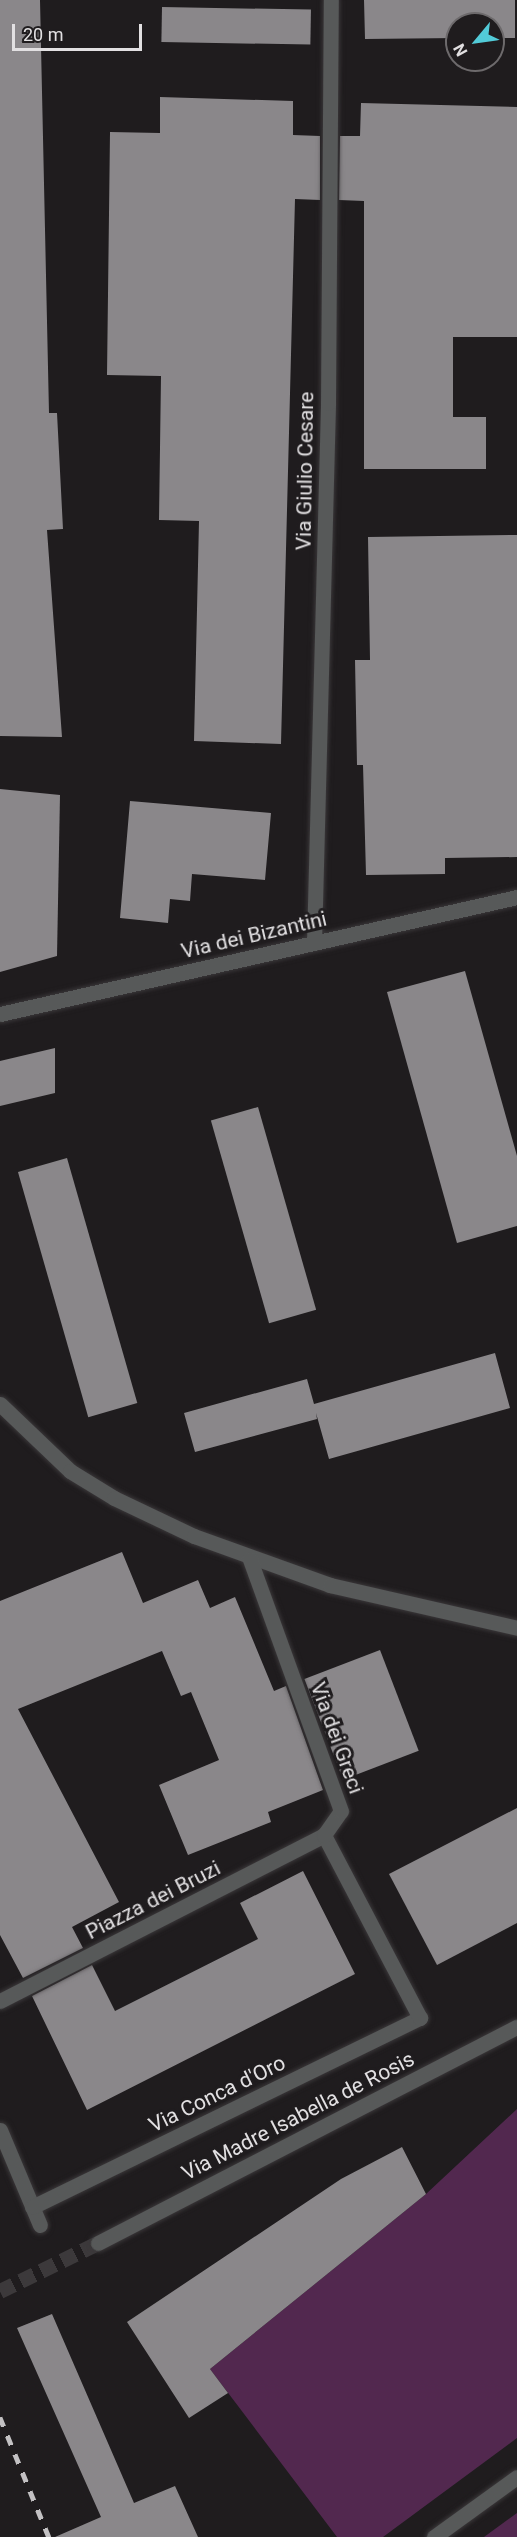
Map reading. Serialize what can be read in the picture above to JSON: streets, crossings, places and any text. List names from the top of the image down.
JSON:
{
  "streets": {
    "street": [
      "Via Giulio Cesare",
      "Via dei Bizantini",
      "Via dei Greci",
      "Piazza dei Bruzi",
      "Via Conca d'Oro",
      "Via Madre Isabella de Rosis"
    ]
  },
  "crossings": [
    ["Via Giulio Cesare", "Via dei Bizantini"],
    ["Via dei Greci", "Piazza dei Bruzi"],
    ["Via dei Greci", "Via Conca d'Oro"],
    ["Piazza dei Bruzi", "Via Conca d'Oro"]
  ],
  "scale_bar": "20 m",
  "north": "bottom left"
}
